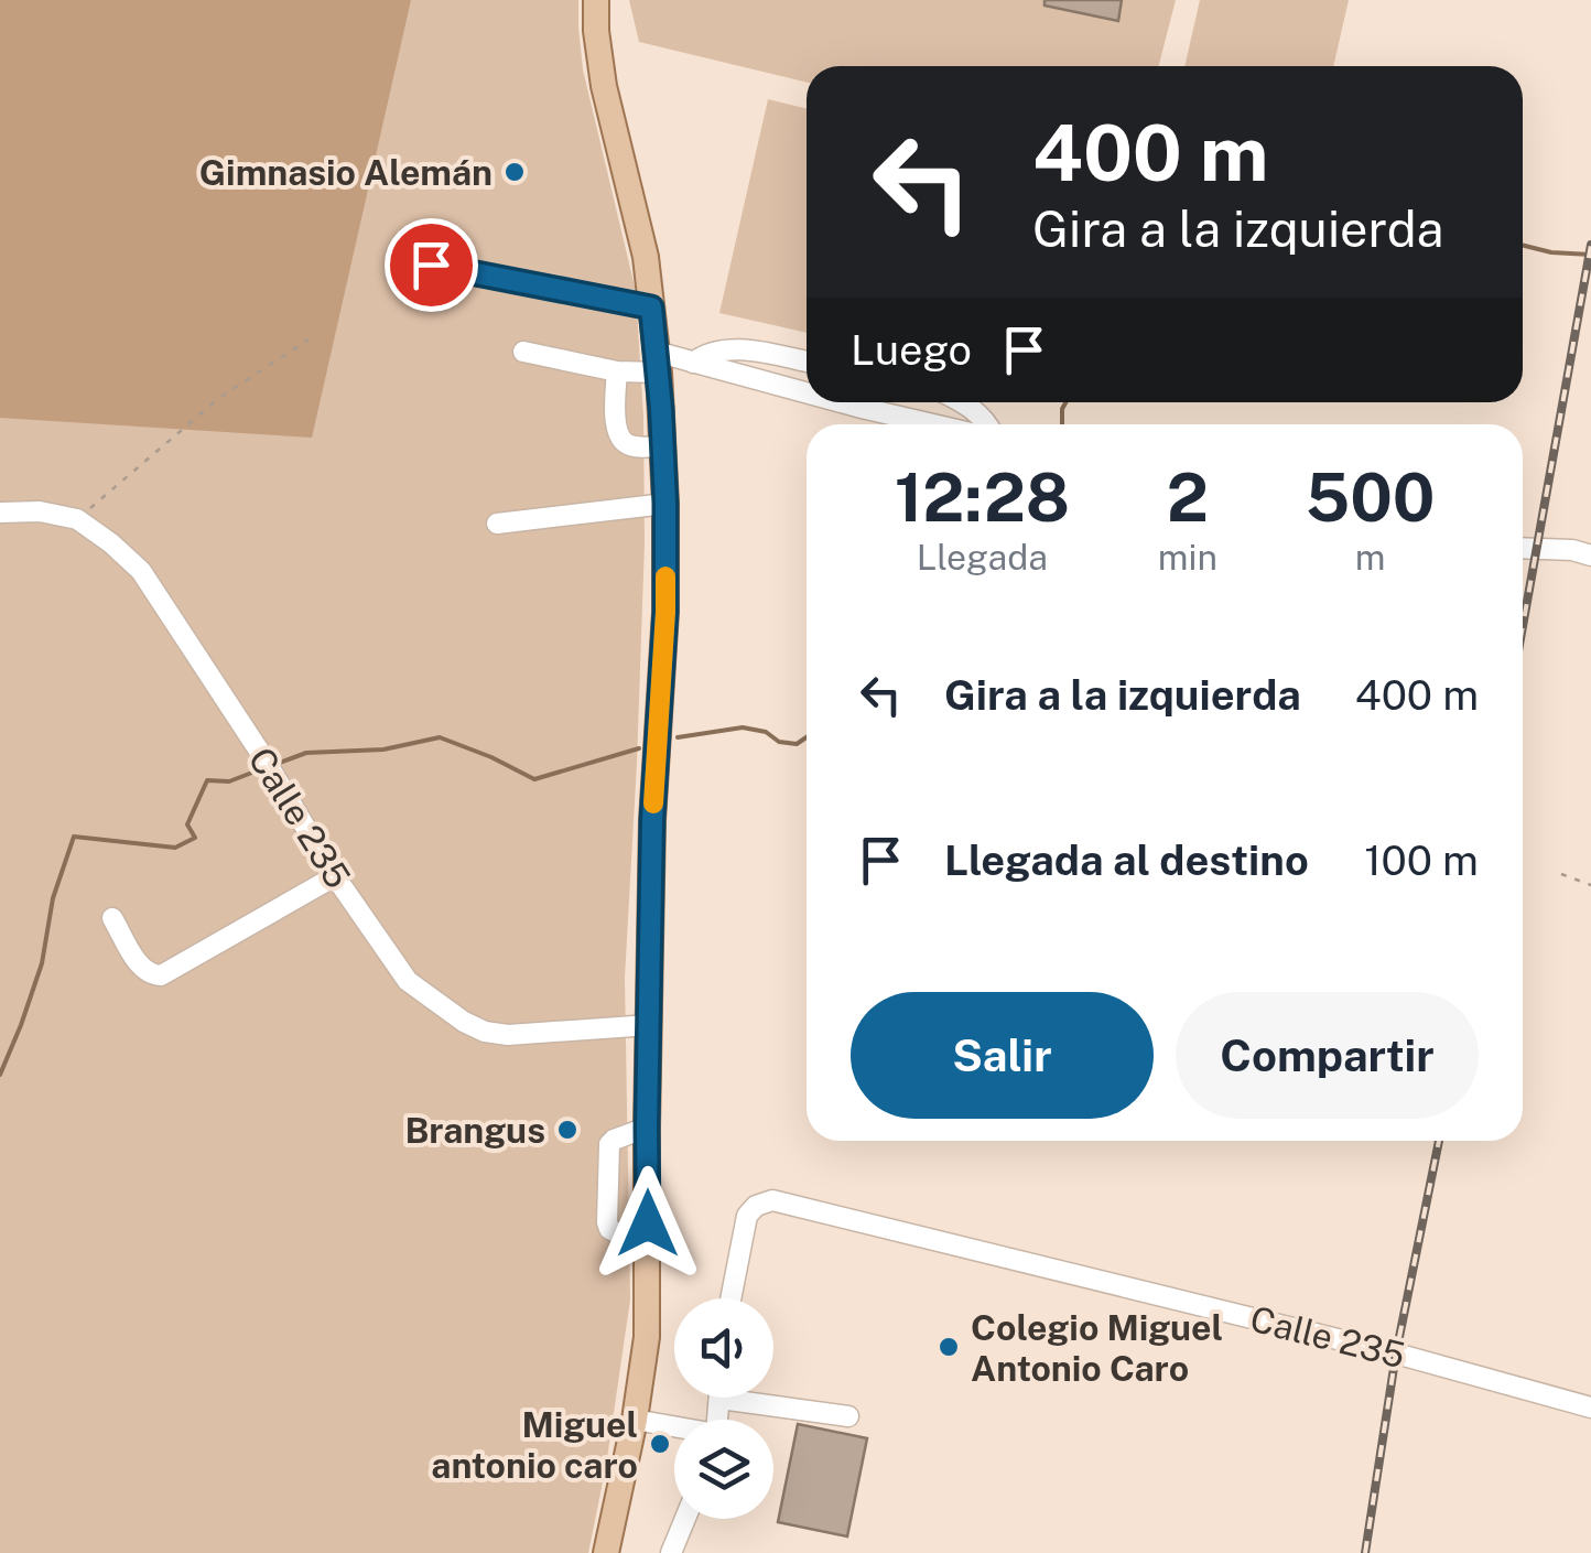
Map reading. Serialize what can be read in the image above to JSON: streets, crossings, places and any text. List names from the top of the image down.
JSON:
{
  "streets": {
    "street": ["Calle 235"]
  },
  "places": [
    "Gimnasio Alemán",
    "Brangus",
    "Colegio Miguel Antonio Caro",
    "Miguel antonio caro"
  ],
  "page": {
    "turn": ["400 m", "Gira a la izquierda"],
    "then": "Luego",
    "eta": [
      "12:28",
      "Llegada",
      "2",
      "min",
      "500",
      "m"
    ],
    "list": [
      {
        "name": "Gira a la izquierda",
        "value": "400 m"
      },
      {
        "name": "Llegada al destino",
        "value": "100 m"
      }
    ],
    "buttons": ["Salir", "Compartir"]
  }
}
